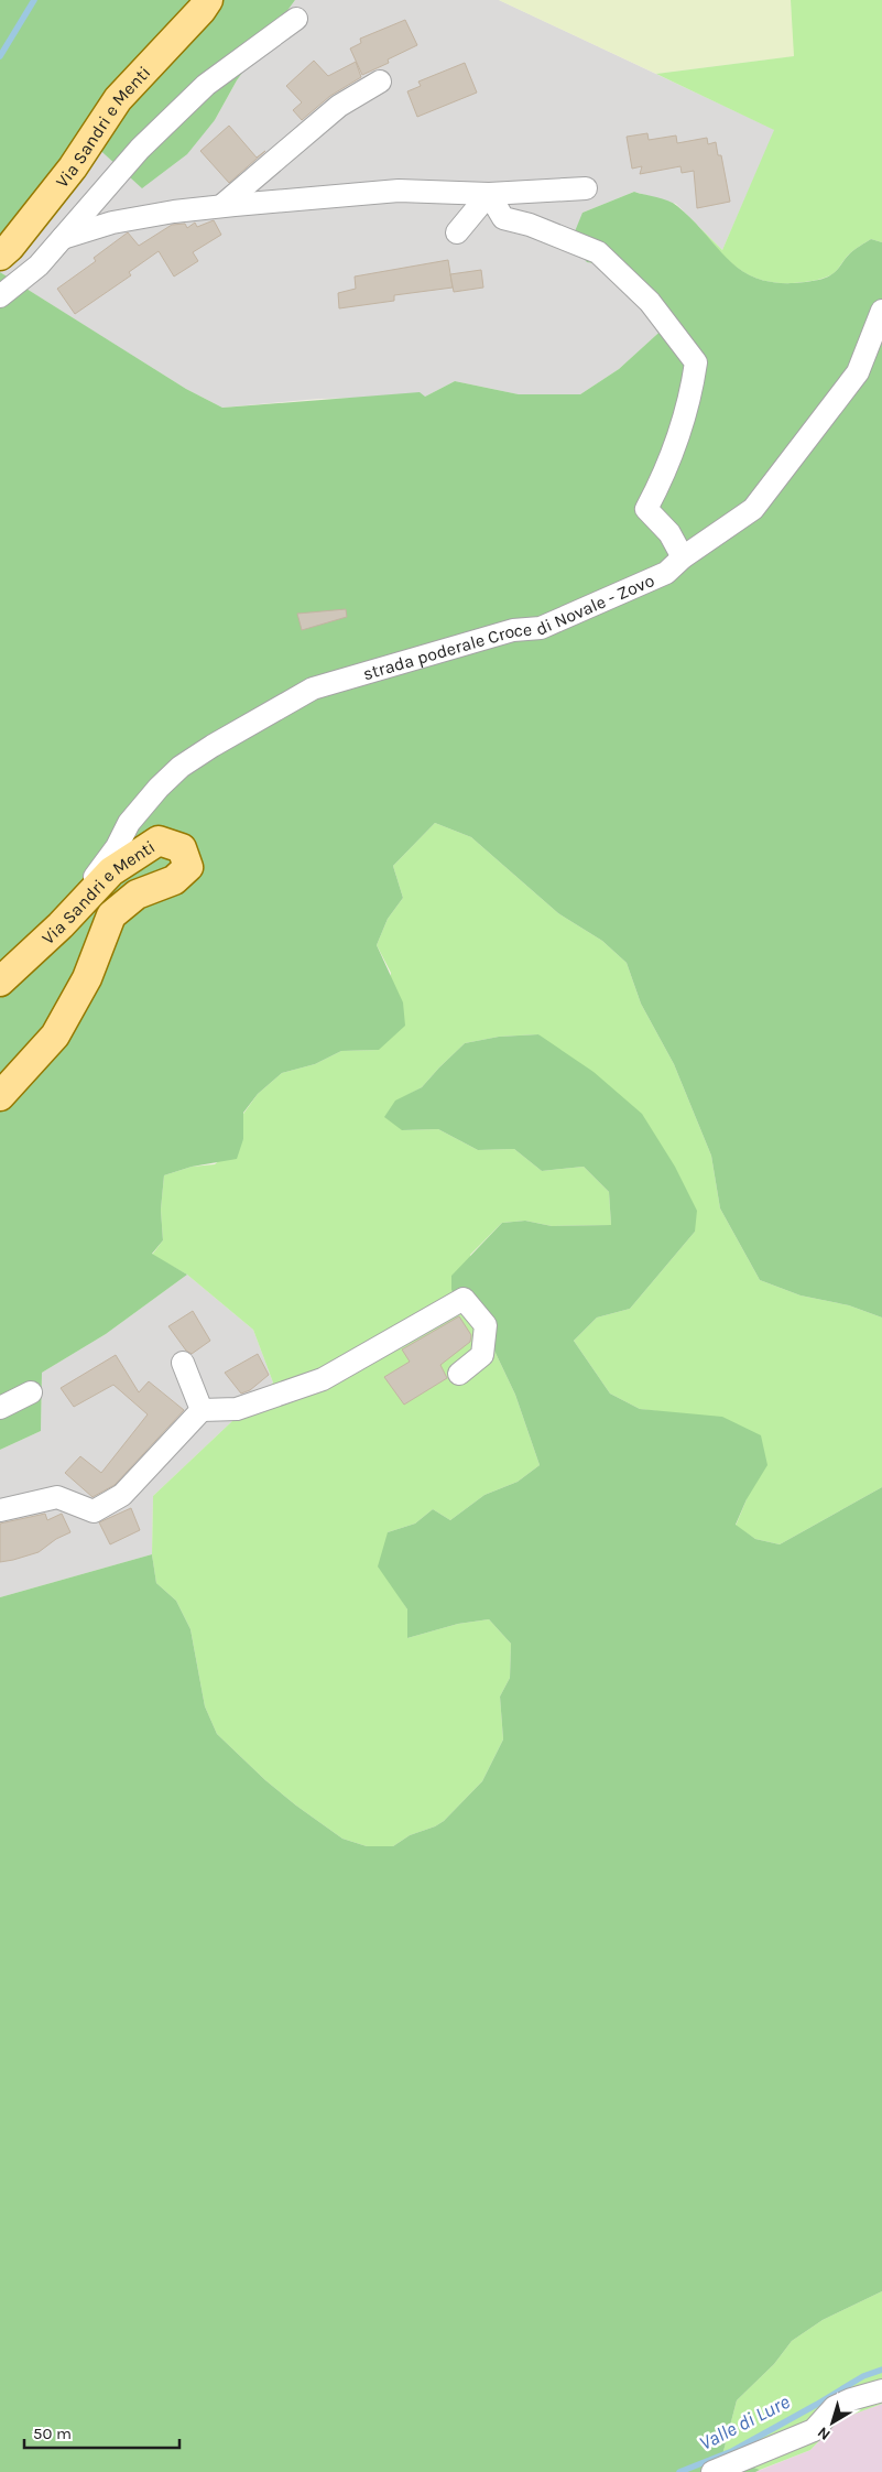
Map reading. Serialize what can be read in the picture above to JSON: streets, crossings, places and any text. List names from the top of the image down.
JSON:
{
  "streets": {
    "main road": ["Via Sandri e Menti"],
    "street": ["strada poderale Croce di Novale - Zovo"]
  },
  "crossings": [
    ["Via Sandri e Menti", "strada poderale Croce di Novale - Zovo"]
  ],
  "water": ["Valle di Lure"],
  "scale_bar": "50 m",
  "north": "bottom left"
}
